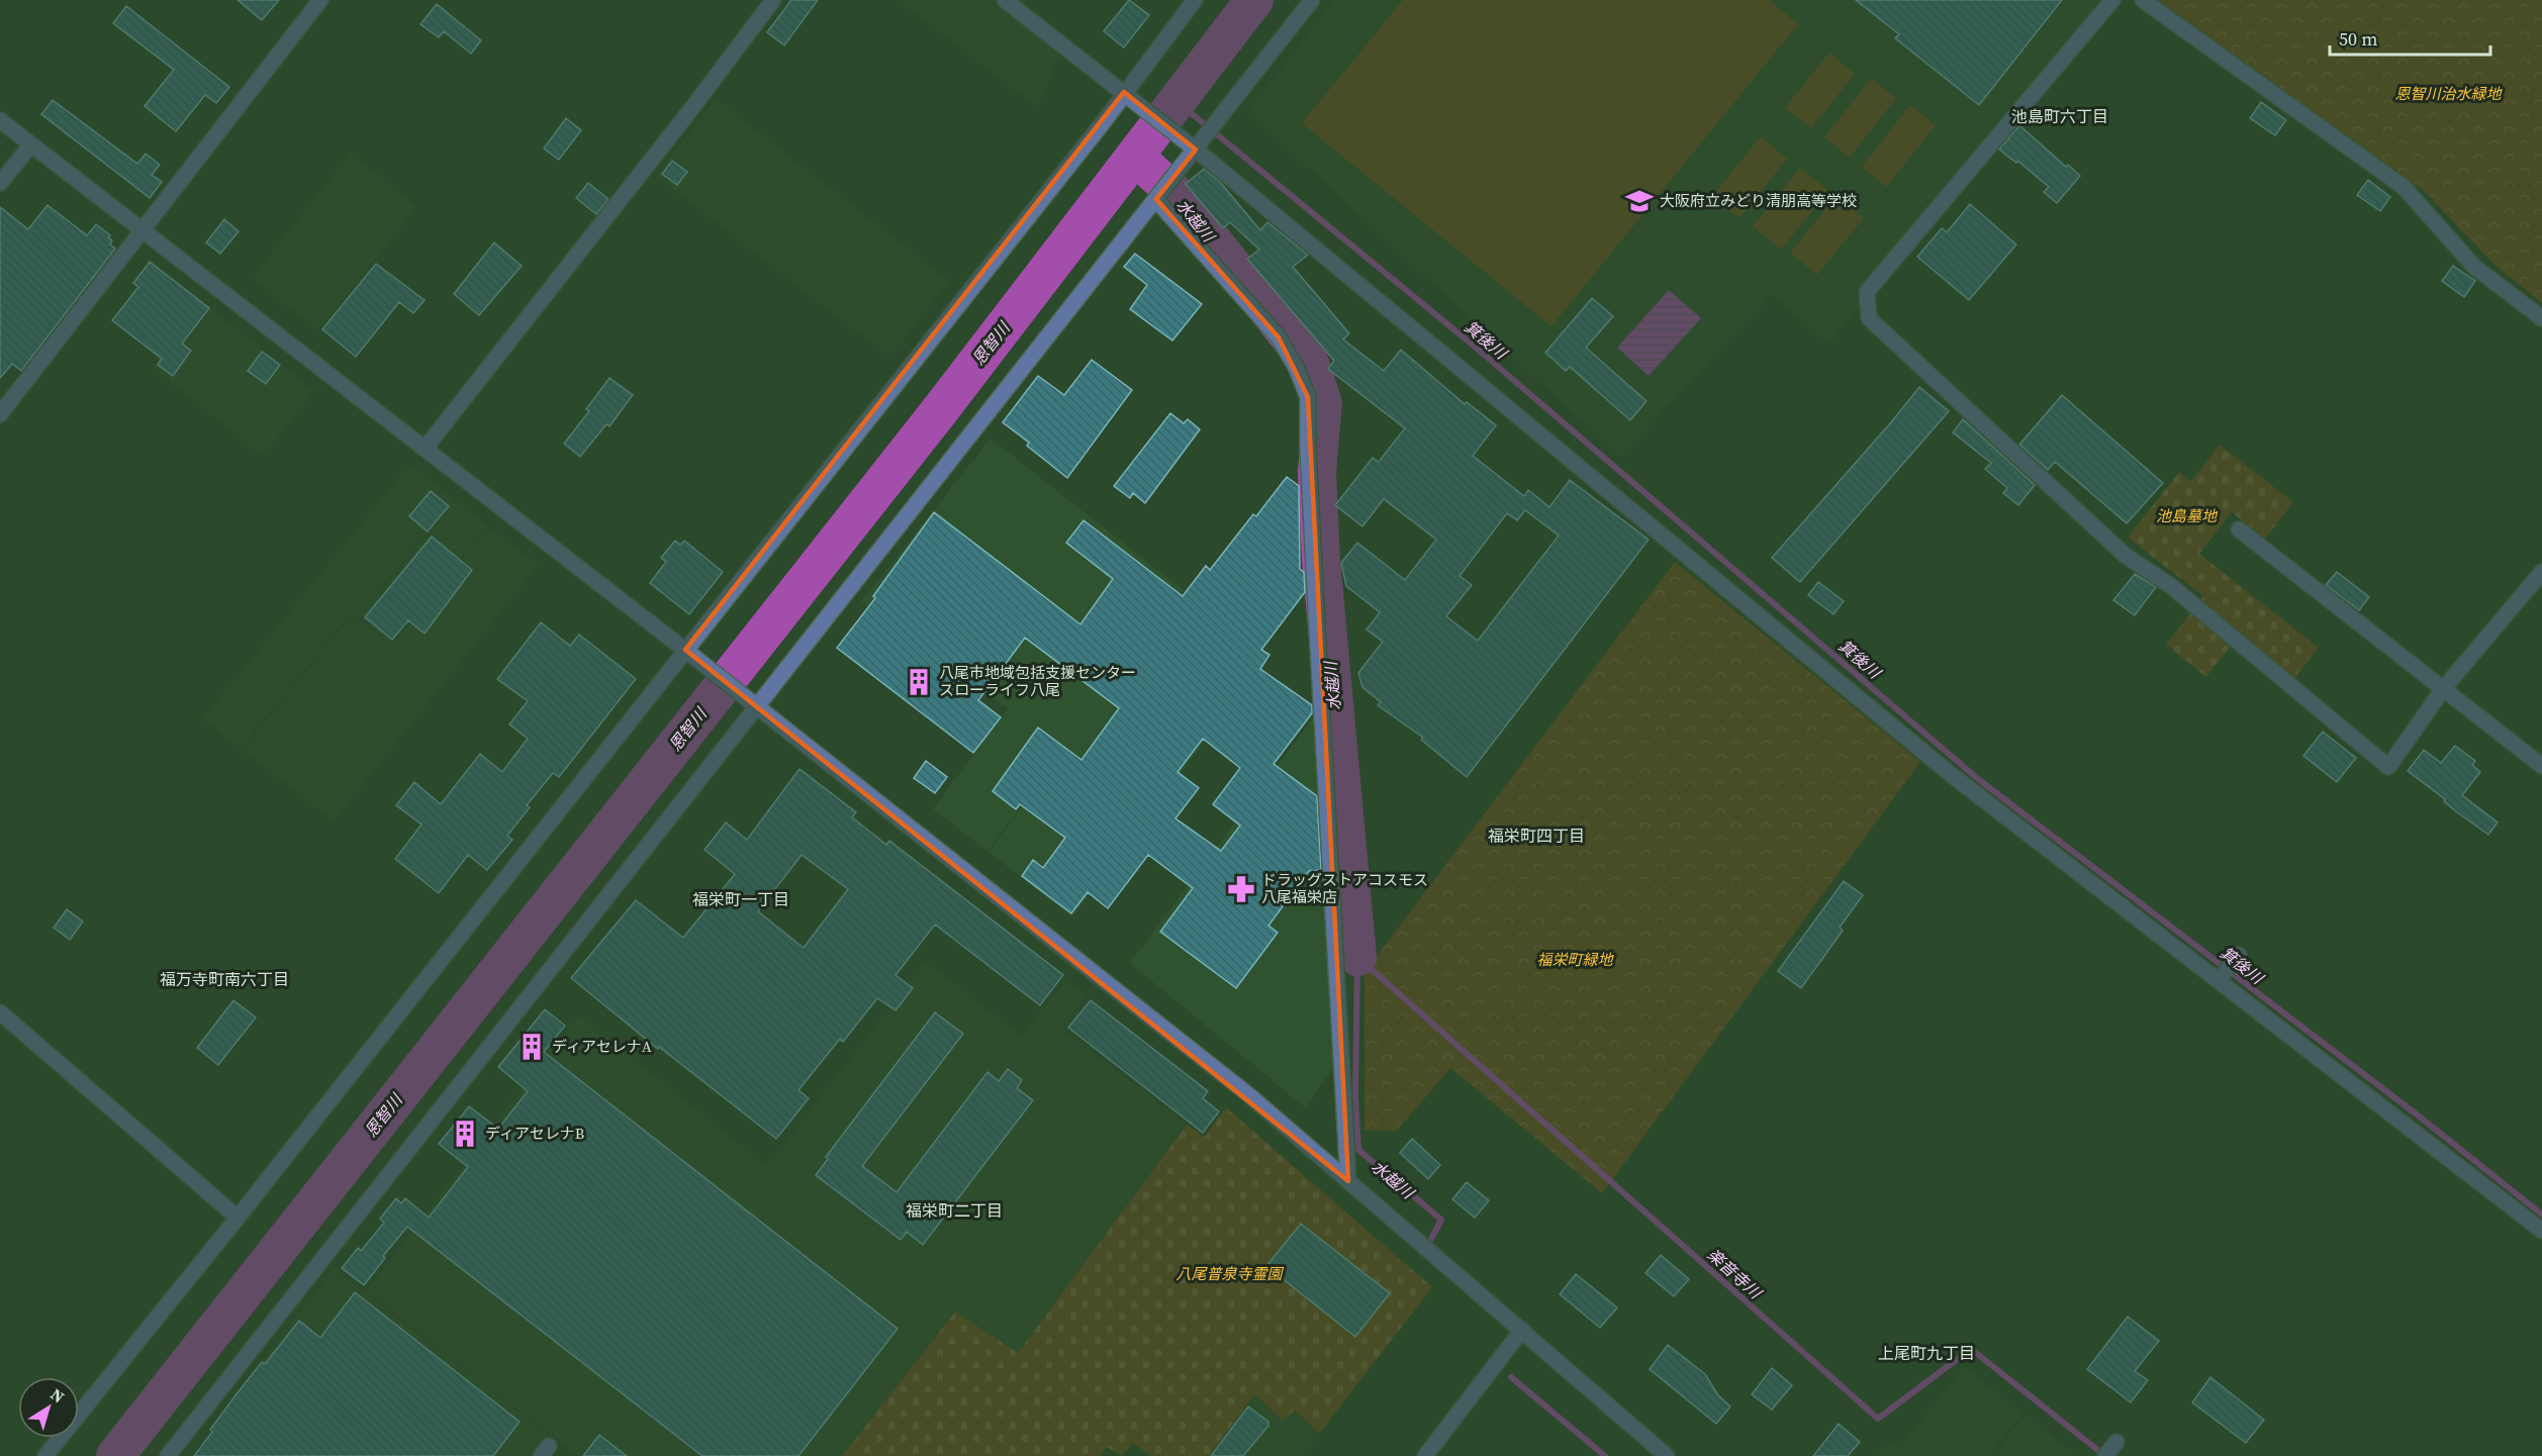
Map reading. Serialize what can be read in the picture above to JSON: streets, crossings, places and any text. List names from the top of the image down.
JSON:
{
  "districts": [
    "池島町六丁目",
    "福栄町四丁目",
    "福栄町一丁目",
    "福万寺町南六丁目",
    "福栄町二丁目",
    "上尾町九丁目"
  ],
  "water": [
    "水越川",
    "箕後川",
    "恩智川",
    "楽音寺川"
  ],
  "parks": [
    "恩智川治水緑地",
    "池島墓地",
    "福栄町緑地",
    "八尾普泉寺霊園"
  ],
  "places": {
    "school or university": ["大阪府立みどり清朋高等学校"],
    "building": ["八尾市地域包括支援センター スローライフ八尾", "ディアセレナA", "ディアセレナB"],
    "pharmacy": ["ドラッグストアコスモス 八尾福栄店"]
  },
  "scale_bar": "50 m",
  "north": "top right"
}
